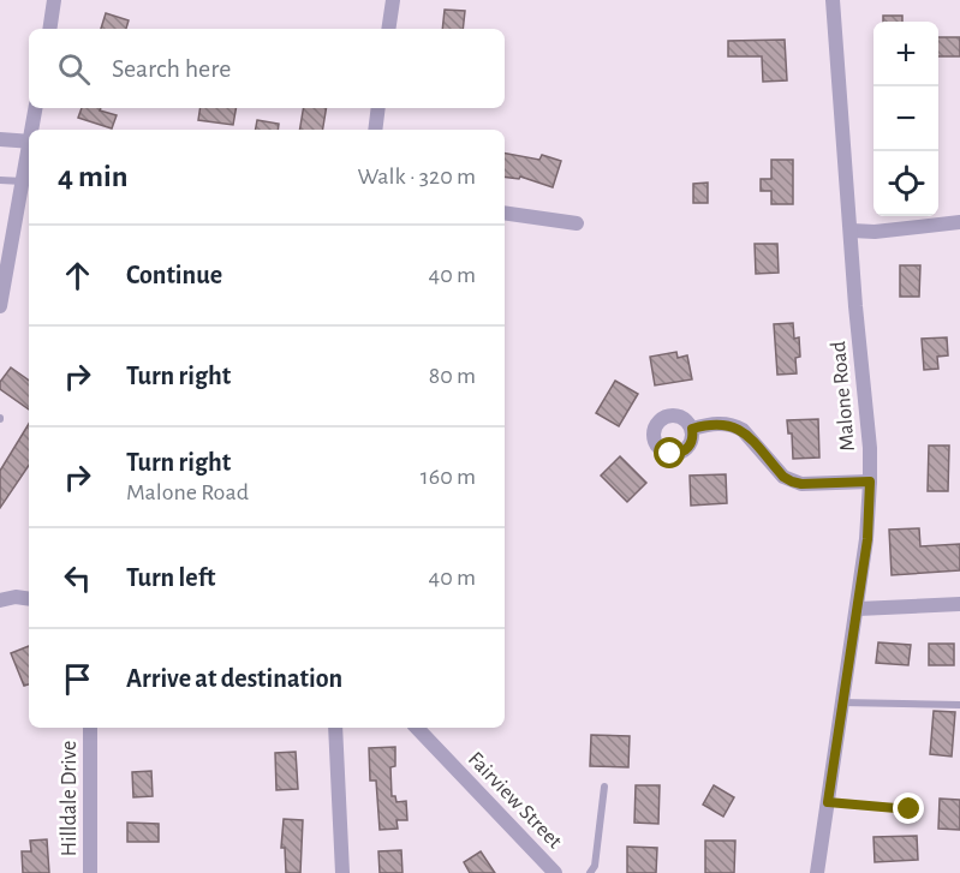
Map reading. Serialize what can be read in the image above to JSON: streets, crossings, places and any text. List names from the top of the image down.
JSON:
{
  "streets": {
    "street": ["Malone Road", "Hilldale Drive", "Fairview Street"]
  },
  "page": {
    "map_buttons": ["+", "−"],
    "search": "Search here",
    "heading": ["4 min", "Walk · 320 m"],
    "list": [
      ["Continue", "40 m"],
      ["Turn right", "80 m"],
      ["Turn right", "Malone Road", "160 m"],
      ["Turn left", "40 m"],
      "Arrive at destination"
    ]
  }
}
